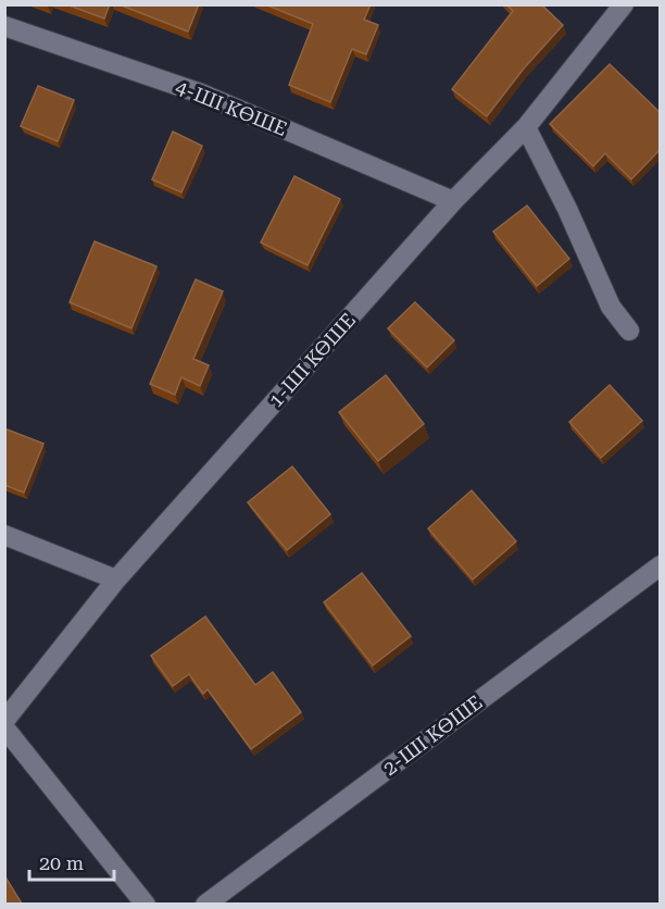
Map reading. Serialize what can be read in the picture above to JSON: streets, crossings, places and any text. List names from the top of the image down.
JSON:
{
  "streets": {
    "street": ["4-ШI КӨШЕ", "1-ШІ КӨШЕ", "2-ШІ КӨШЕ"]
  },
  "crossings": [
    ["4-ШI КӨШЕ", "1-ШІ КӨШЕ"]
  ],
  "scale_bar": "20 m"
}
